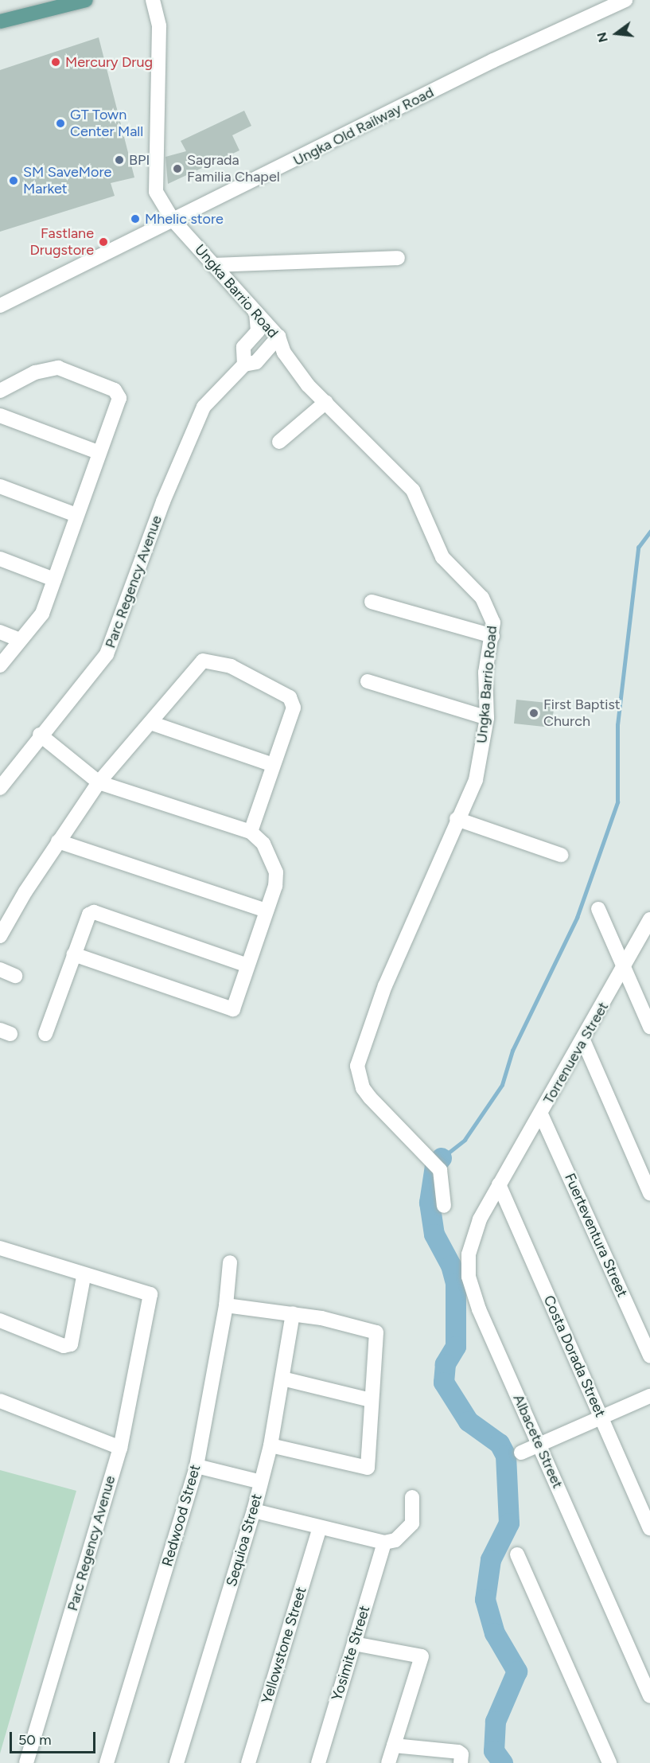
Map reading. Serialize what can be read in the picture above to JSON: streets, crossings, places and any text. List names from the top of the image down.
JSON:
{
  "streets": {
    "street": [
      "Ungka Old Railway Road",
      "Ungka Barrio Road",
      "Parc Regency Avenue",
      "Torrenueva Street",
      "Fuerteventura Street",
      "Costa Dorada Street",
      "Albacete Street",
      "Redwood Street",
      "Sequioa Street",
      "Yellowstone Street",
      "Yosimite Street"
    ]
  },
  "crossings": [
    ["Ungka Old Railway Road", "Ungka Barrio Road"],
    ["Ungka Barrio Road", "Parc Regency Avenue"],
    ["Torrenueva Street", "Fuerteventura Street"],
    ["Torrenueva Street", "Costa Dorada Street"],
    ["Torrenueva Street", "Albacete Street"],
    ["Costa Dorada Street", "Albacete Street"]
  ],
  "places": [
    "Mercury Drug",
    "GT Town Center Mall",
    "BPI",
    "Sagrada Familia Chapel",
    "SM SaveMore Market",
    "Mhelic store",
    "Fastlane Drugstore",
    "First Baptist Church"
  ],
  "scale_bar": "50 m",
  "north": "left"
}
